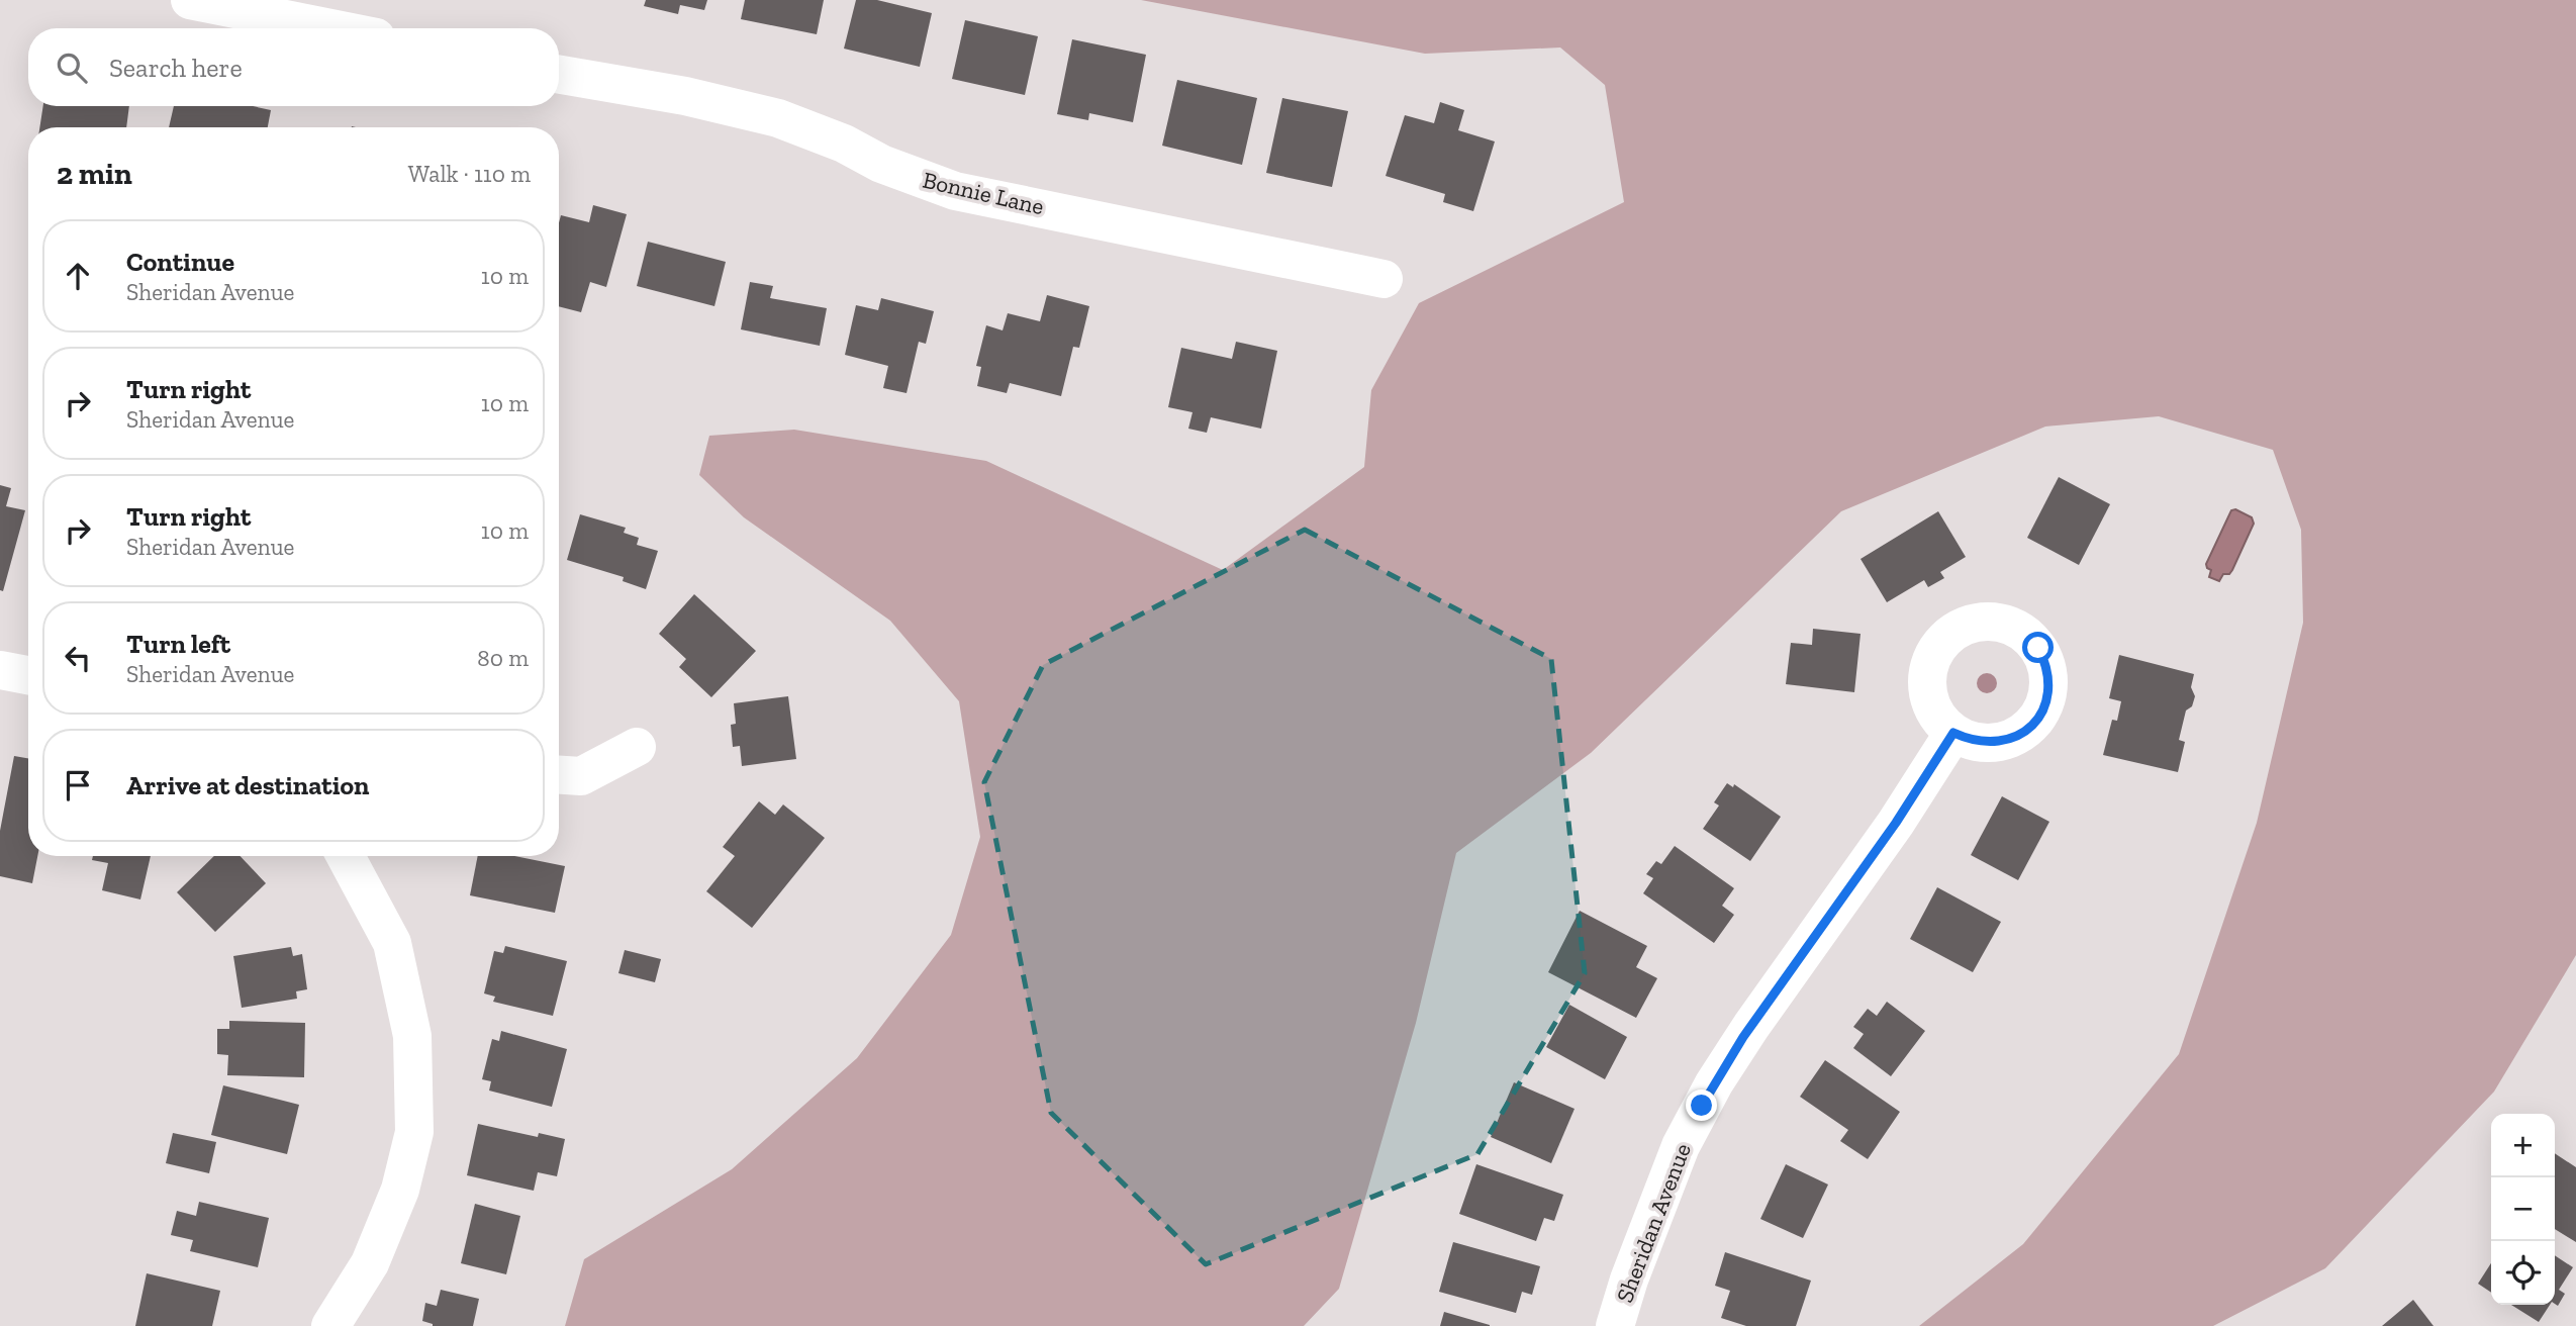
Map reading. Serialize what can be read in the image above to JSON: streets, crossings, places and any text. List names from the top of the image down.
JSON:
{
  "streets": {
    "street": ["Bonnie Lane", "Sheridan Avenue"]
  },
  "page": {
    "search": "Search here",
    "heading": ["2 min", "Walk · 110 m"],
    "list": [
      ["Continue", "Sheridan Avenue", "10 m"],
      ["Turn right", "Sheridan Avenue", "10 m"],
      ["Turn right", "Sheridan Avenue", "10 m"],
      ["Turn left", "Sheridan Avenue", "80 m"],
      "Arrive at destination"
    ],
    "map_buttons": ["+", "−"]
  }
}
